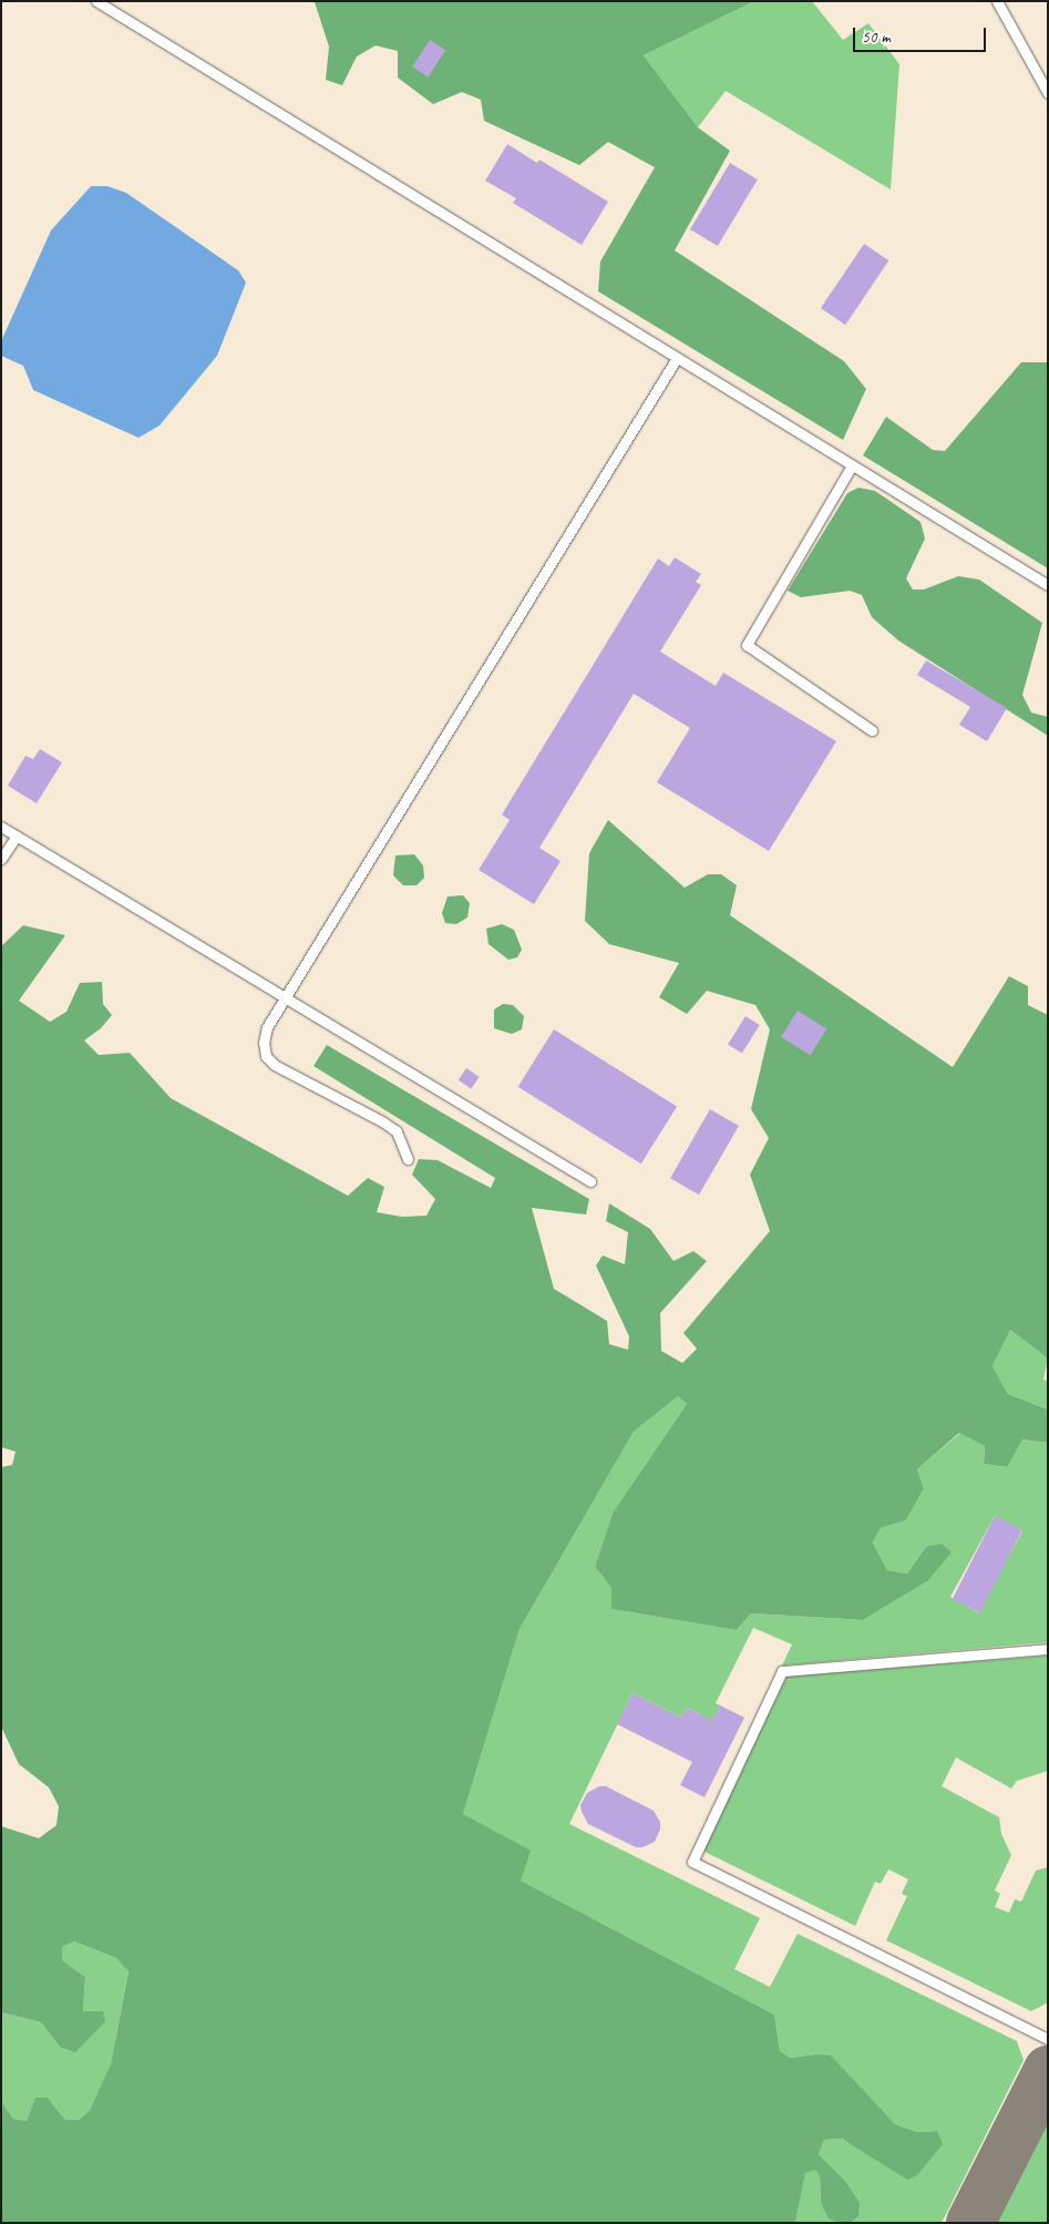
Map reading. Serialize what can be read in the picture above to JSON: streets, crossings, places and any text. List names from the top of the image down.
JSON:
{
  "scale_bar": "50 m"
}
